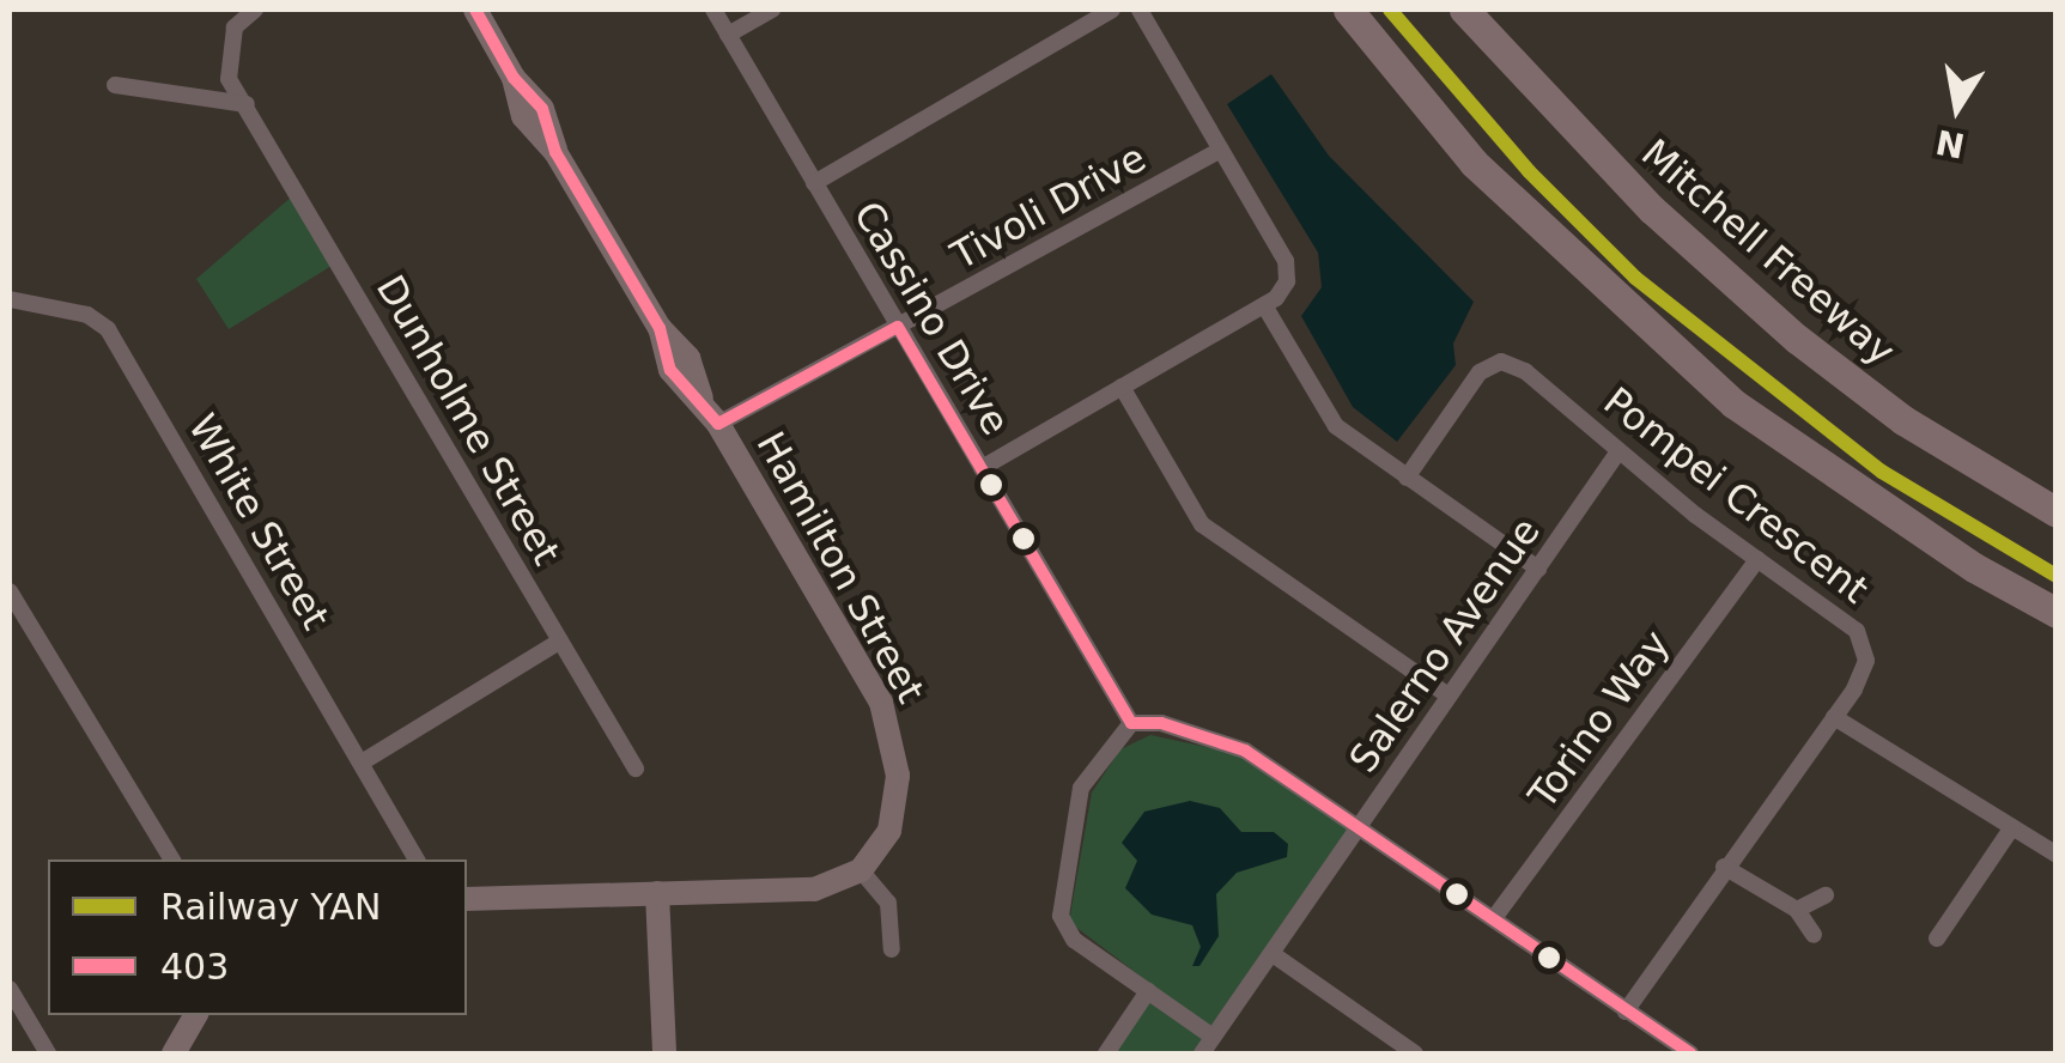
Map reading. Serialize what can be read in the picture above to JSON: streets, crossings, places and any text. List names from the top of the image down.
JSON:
{
  "streets": {
    "highway": ["Mitchell Freeway"],
    "street": [
      "Tivoli Drive",
      "Cassino Drive",
      "Dunholme Street",
      "Pompei Crescent",
      "White Street",
      "Hamilton Street",
      "Salerno Avenue",
      "Torino Way"
    ]
  },
  "crossings": [
    ["Tivoli Drive", "Cassino Drive"],
    ["Tivoli Drive", "Hamilton Street"],
    ["Pompei Crescent", "Salerno Avenue"],
    ["Pompei Crescent", "Torino Way"]
  ],
  "lines": ["rail line YAN", "transit line 403"],
  "legend": ["Railway YAN", "403"],
  "north": "bottom"
}
